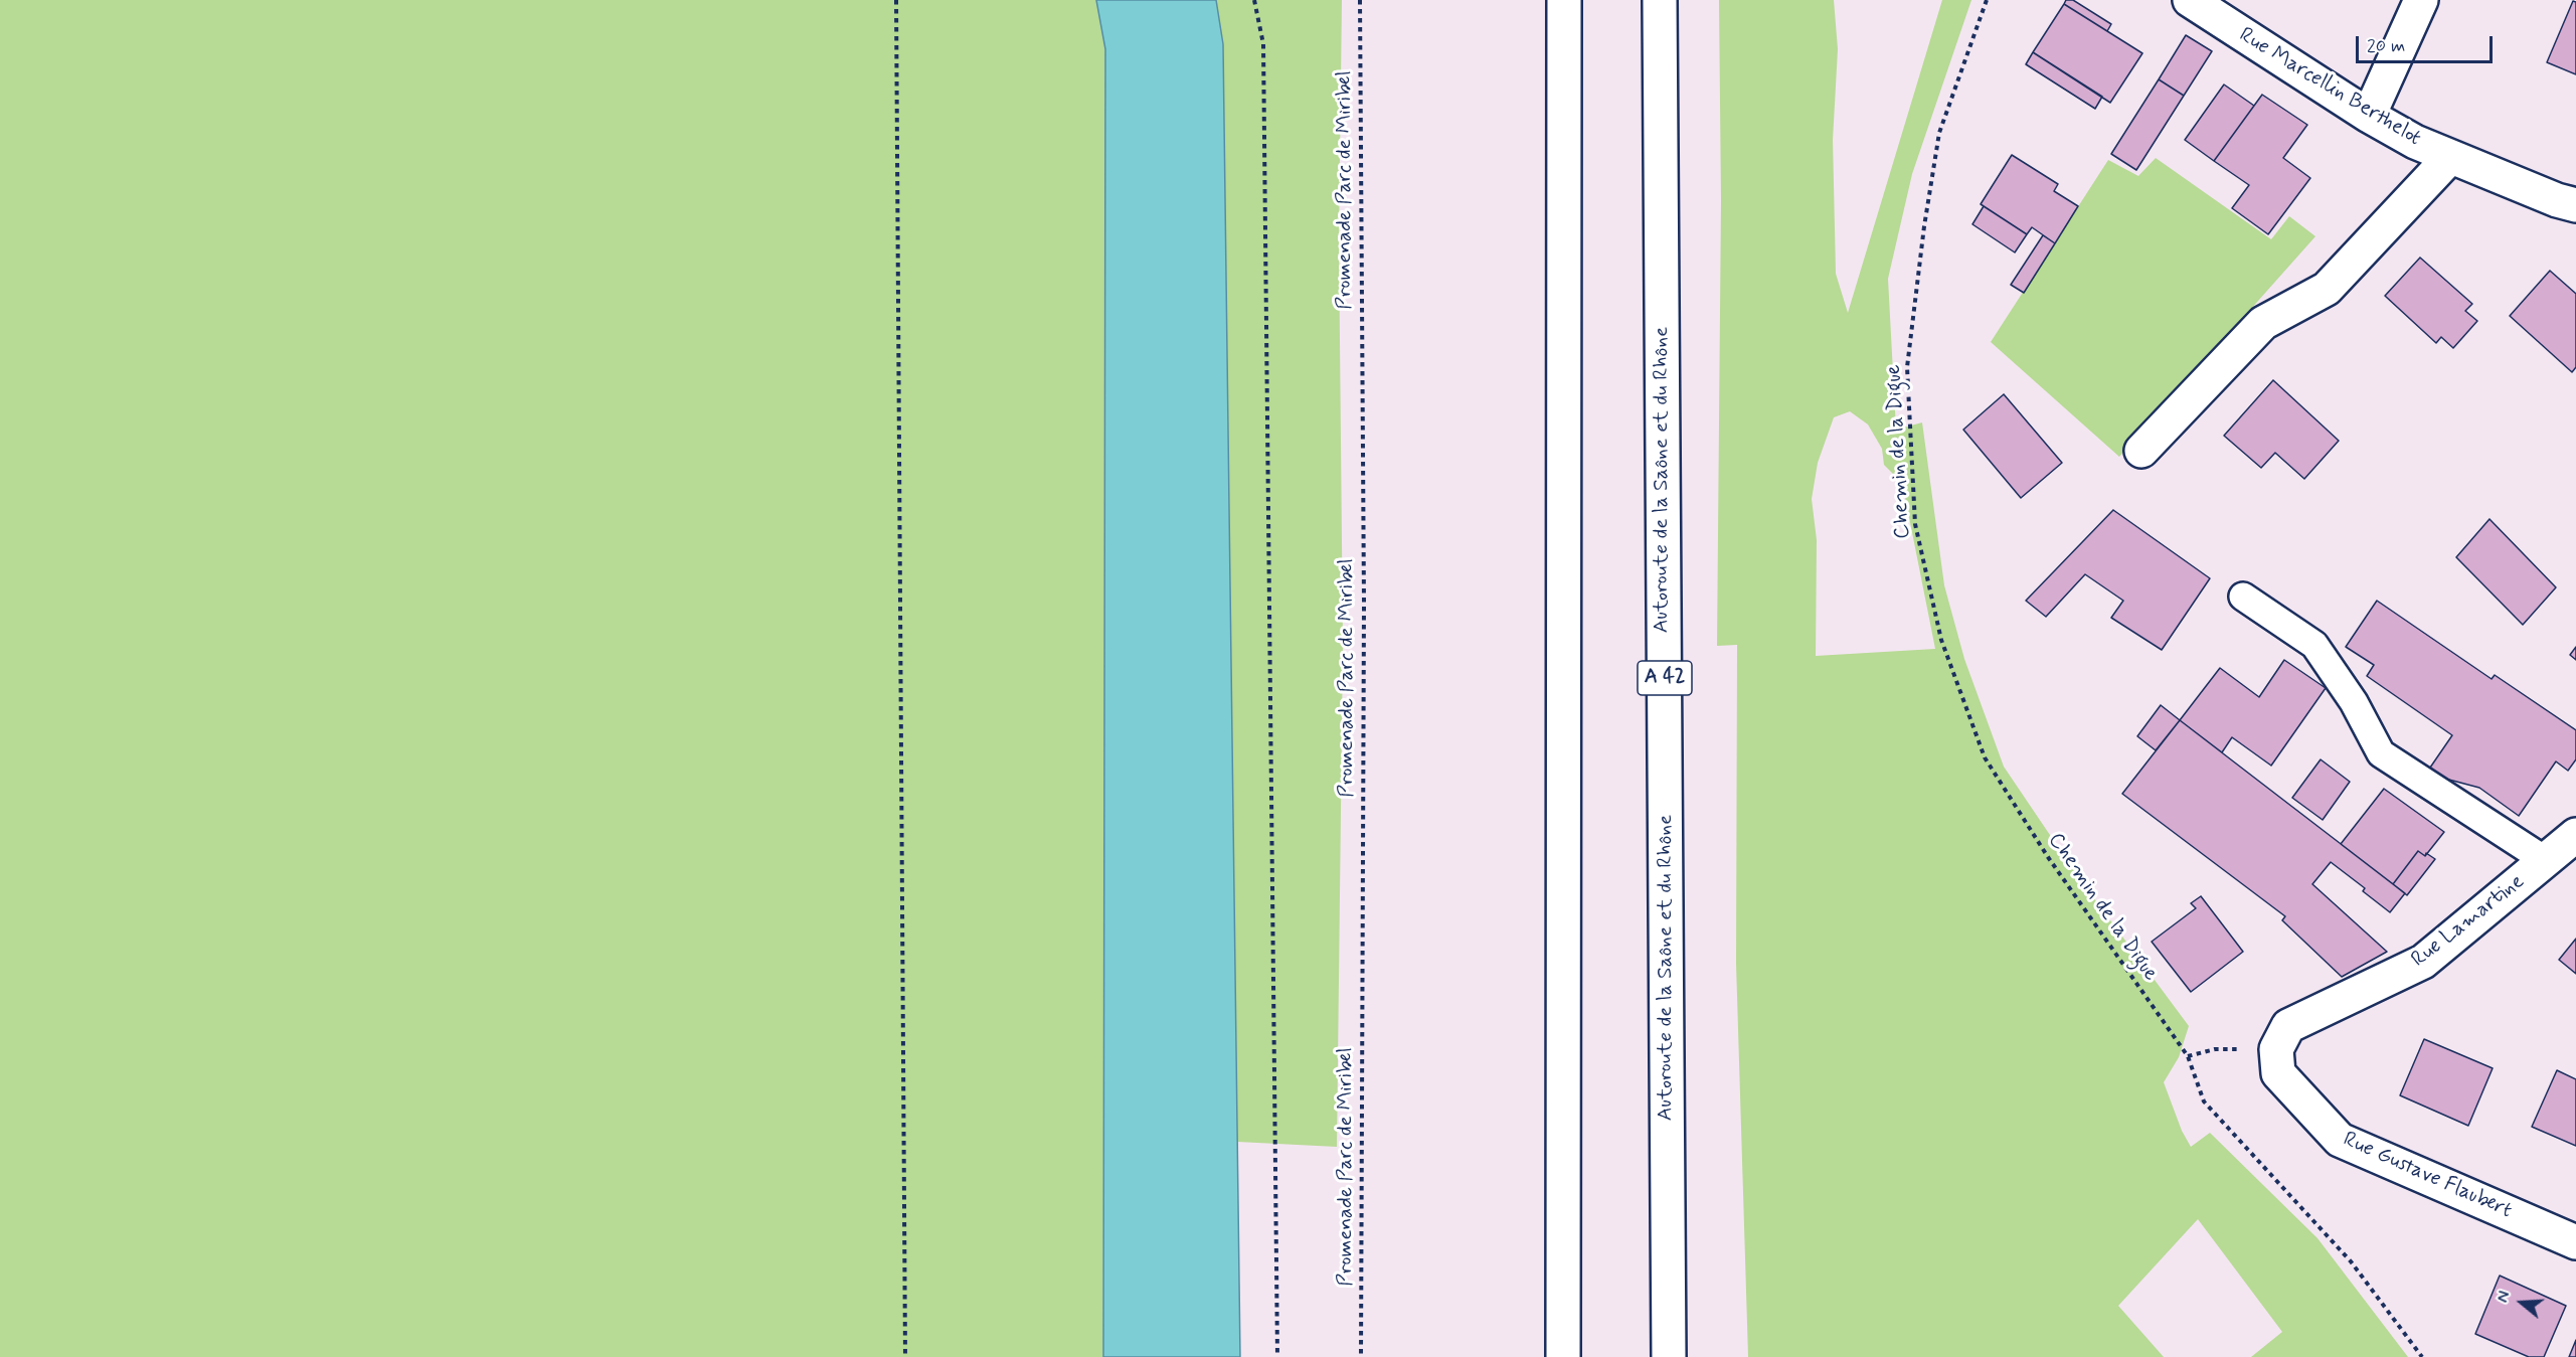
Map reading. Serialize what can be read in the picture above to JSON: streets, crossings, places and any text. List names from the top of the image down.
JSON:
{
  "streets": {
    "main road": [
      "Rue Marcellin Berthelot",
      "Autoroute de la Saône et du Rhône",
      "A 42",
      "Rue Lamartine",
      "Rue Gustave Flaubert"
    ],
    "path": ["Promenade Parc de Miribel", "Chemin de la Digue"]
  },
  "crossings": [
    ["Rue Lamartine", "Rue Gustave Flaubert"]
  ],
  "scale_bar": "20 m",
  "north": "left"
}
